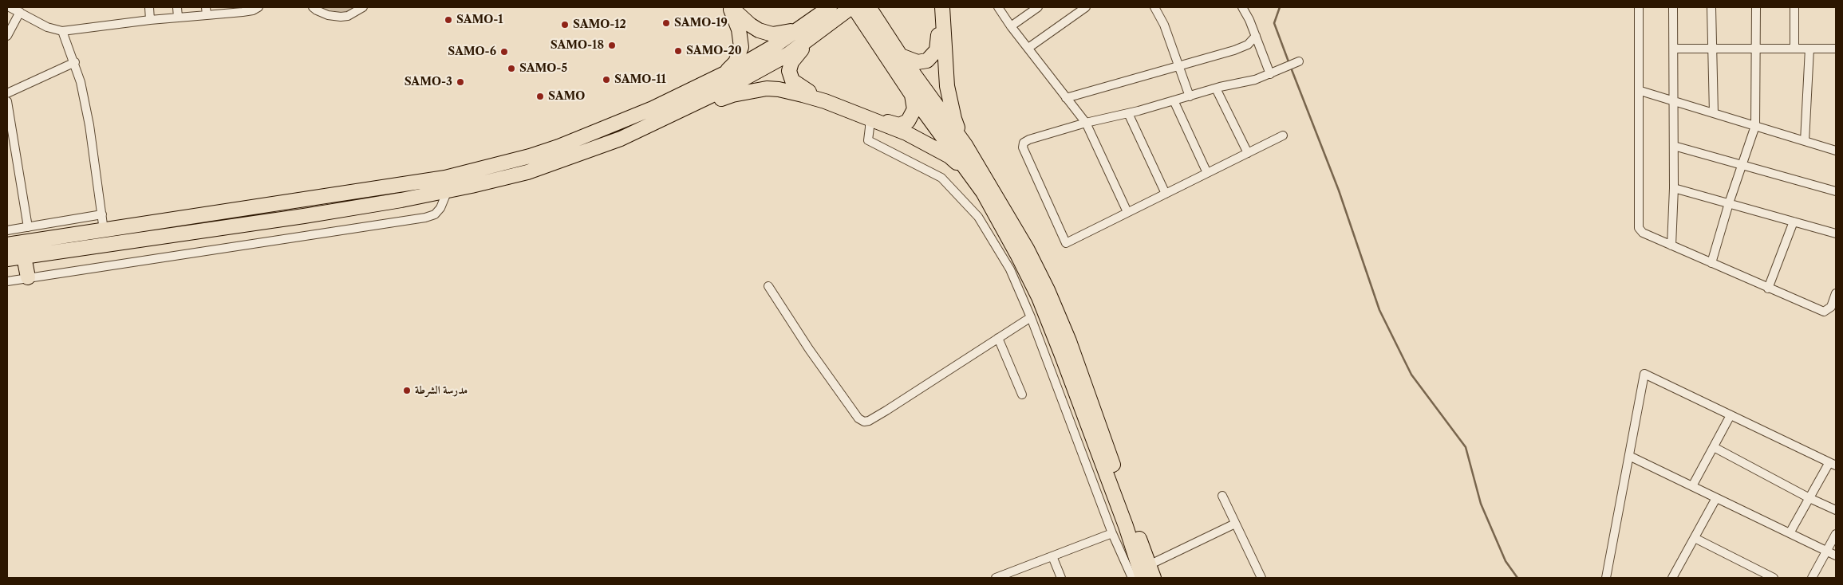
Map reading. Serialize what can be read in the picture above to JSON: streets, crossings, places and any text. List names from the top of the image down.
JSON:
{
  "places": [
    "SAMO-1",
    "SAMO-19",
    "SAMO-12",
    "SAMO-18",
    "SAMO-20",
    "SAMO-6",
    "SAMO-5",
    "SAMO-11",
    "SAMO-3",
    "SAMO",
    "مدرسة الشرطة"
  ]
}
